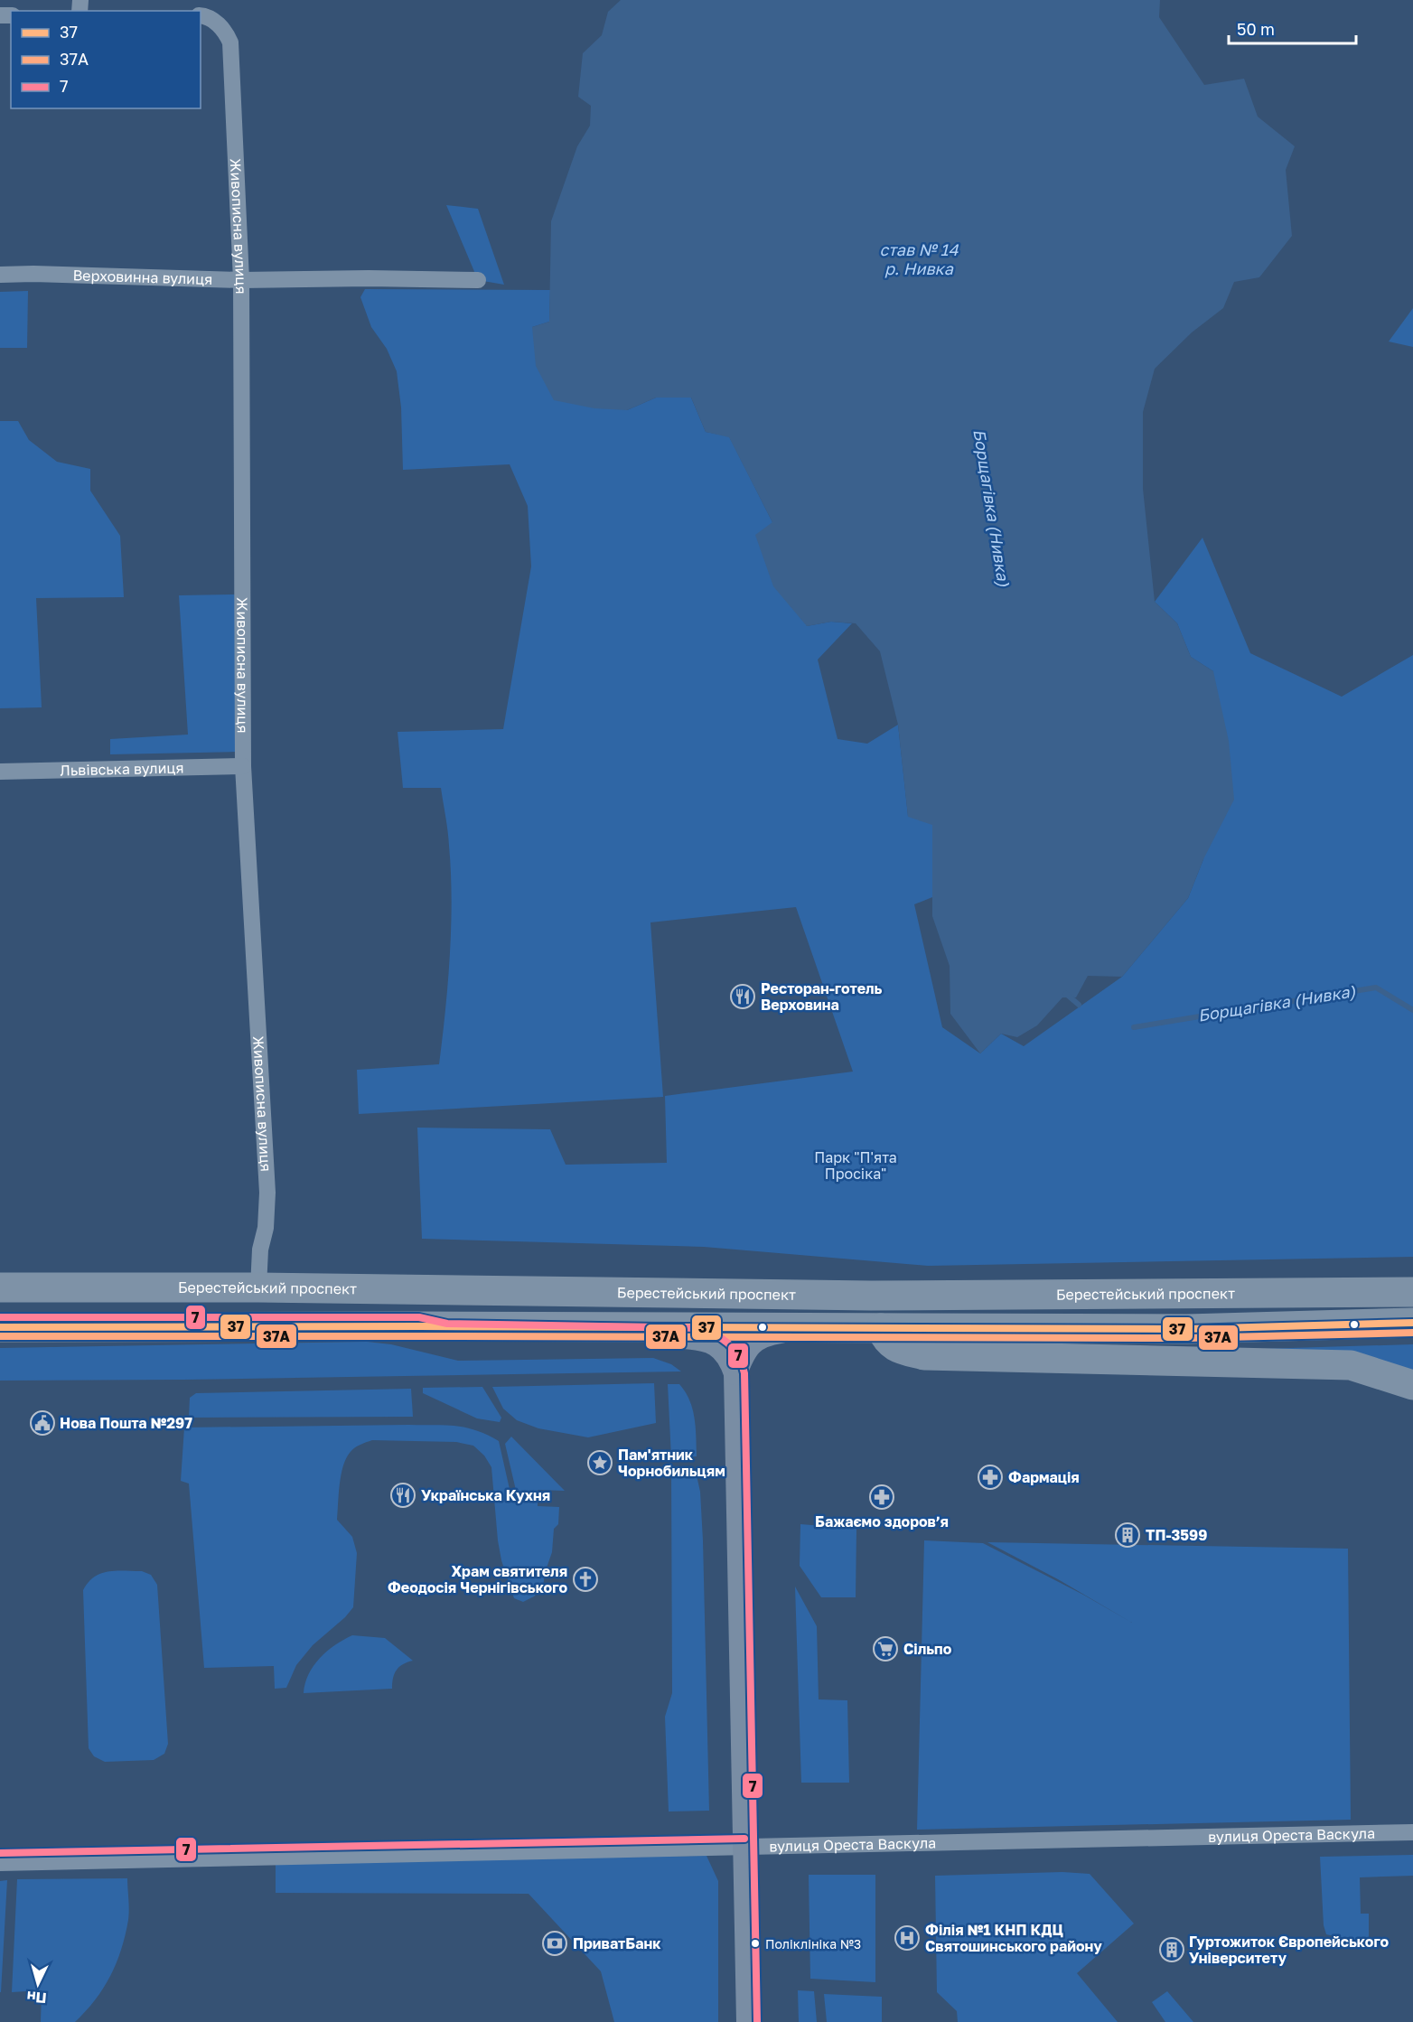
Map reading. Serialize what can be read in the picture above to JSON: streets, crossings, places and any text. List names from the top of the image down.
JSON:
{
  "streets": {
    "highway": ["Берестейський проспект"],
    "street": [
      "Живописна вулиця",
      "Верховинна вулиця",
      "Львівська вулиця",
      "вулиця Ореста Васкула"
    ]
  },
  "crossings": [
    ["Живописна вулиця", "Верховинна вулиця"],
    ["Живописна вулиця", "Львівська вулиця"],
    ["Живописна вулиця", "Берестейський проспект"]
  ],
  "water": ["став № 14 р. Нивка", "Борщагівка (Нивка)"],
  "parks": ["Парк \"П'ята Просіка\""],
  "places": {
    "restaurant": ["Ресторан-готель Верховина", "Українська Кухня"],
    "public building": ["Нова Пошта №297"],
    "place": ["Пам'ятник Чорнобильцям"],
    "pharmacy": ["Фармація", "Бажаємо здоровʼя"],
    "building": ["ТП-3599", "Гуртожиток Європейського Університету"],
    "church": ["Храм святителя Феодосія Чернігівського"],
    "supermarket": ["Сільпо"],
    "hospital": ["Філія №1 КНП КДЦ Святошинського району"],
    "bank": ["ПриватБанк"],
    "other": ["Поліклініка №3"]
  },
  "lines": ["transit line 7", "transit line 37", "transit line 37А"],
  "legend": ["37", "37А", "7"],
  "scale_bar": "50 m",
  "north": "bottom"
}
